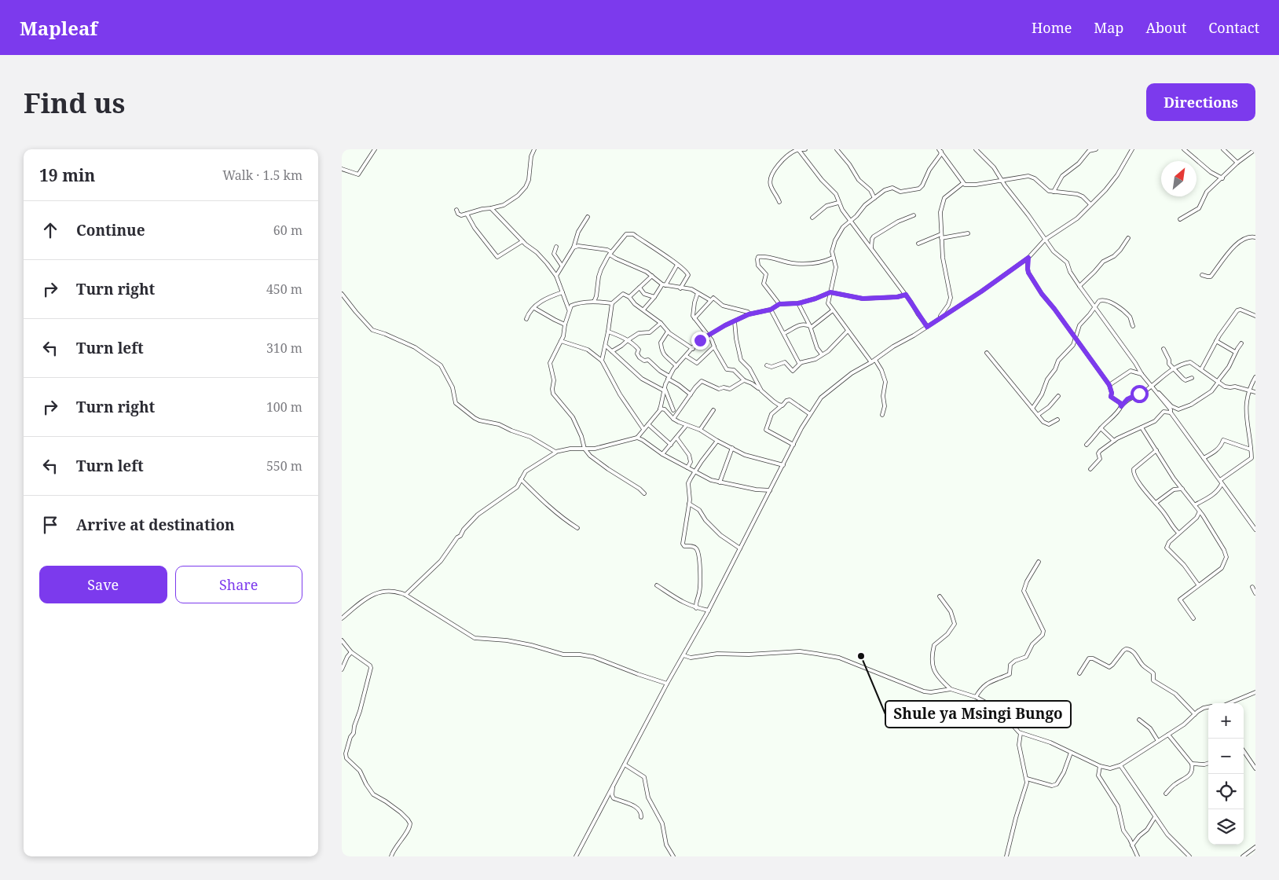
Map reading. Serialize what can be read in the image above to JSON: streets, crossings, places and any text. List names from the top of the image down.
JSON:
{
  "places": ["Shule ya Msingi Bungo"],
  "north": "top right",
  "page": {
    "header": "Mapleaf",
    "nav": [
      "Home",
      "Map",
      "About",
      "Contact"
    ],
    "buttons": [
      "Directions",
      ["Save", "Share"]
    ],
    "title": "Find us",
    "heading": ["19 min", "Walk · 1.5 km"],
    "list": [
      ["Continue", "60 m"],
      ["Turn right", "450 m"],
      ["Turn left", "310 m"],
      ["Turn right", "100 m"],
      ["Turn left", "550 m"],
      "Arrive at destination"
    ],
    "map_buttons": ["+", "−"]
  }
}
